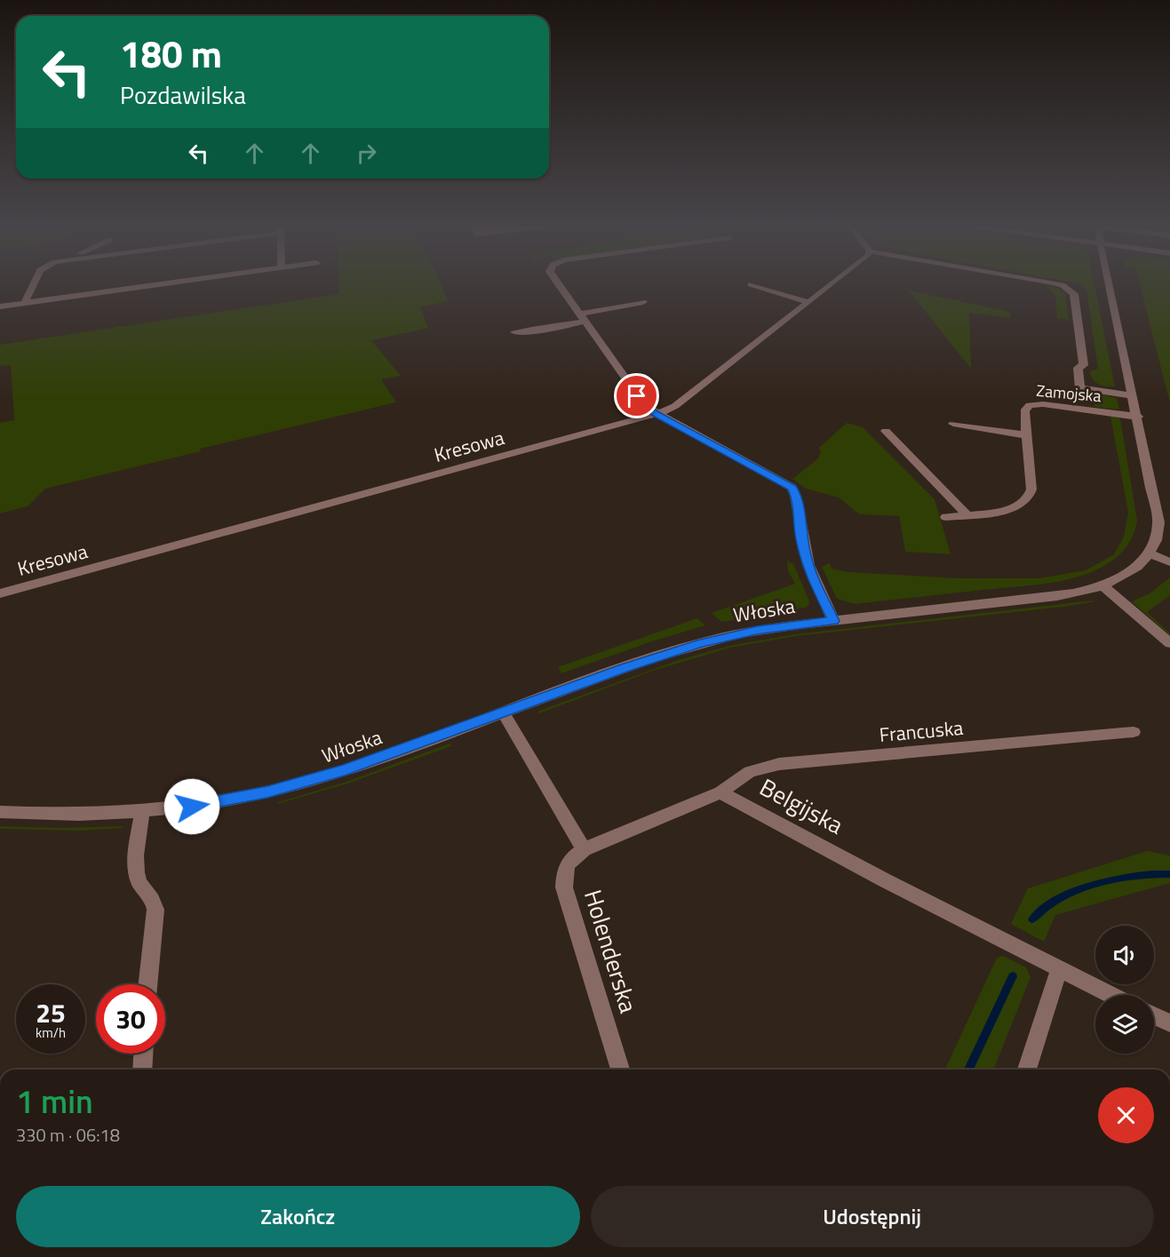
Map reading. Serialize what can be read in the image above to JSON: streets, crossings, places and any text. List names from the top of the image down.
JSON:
{
  "streets": {
    "street": [
      "Zamojska",
      "Kresowa",
      "Włoska",
      "Francuska",
      "Belgijska",
      "Holenderska"
    ]
  },
  "crossings": [
    ["Zamojska", "Włoska"],
    ["Francuska", "Belgijska"]
  ],
  "page": {
    "turn": ["180 m", "Pozdawilska"],
    "speed": "25 km/h",
    "limit": "30",
    "heading": ["1 min", "330 m · 06:18"],
    "buttons": ["Zakończ", "Udostępnij"]
  }
}
